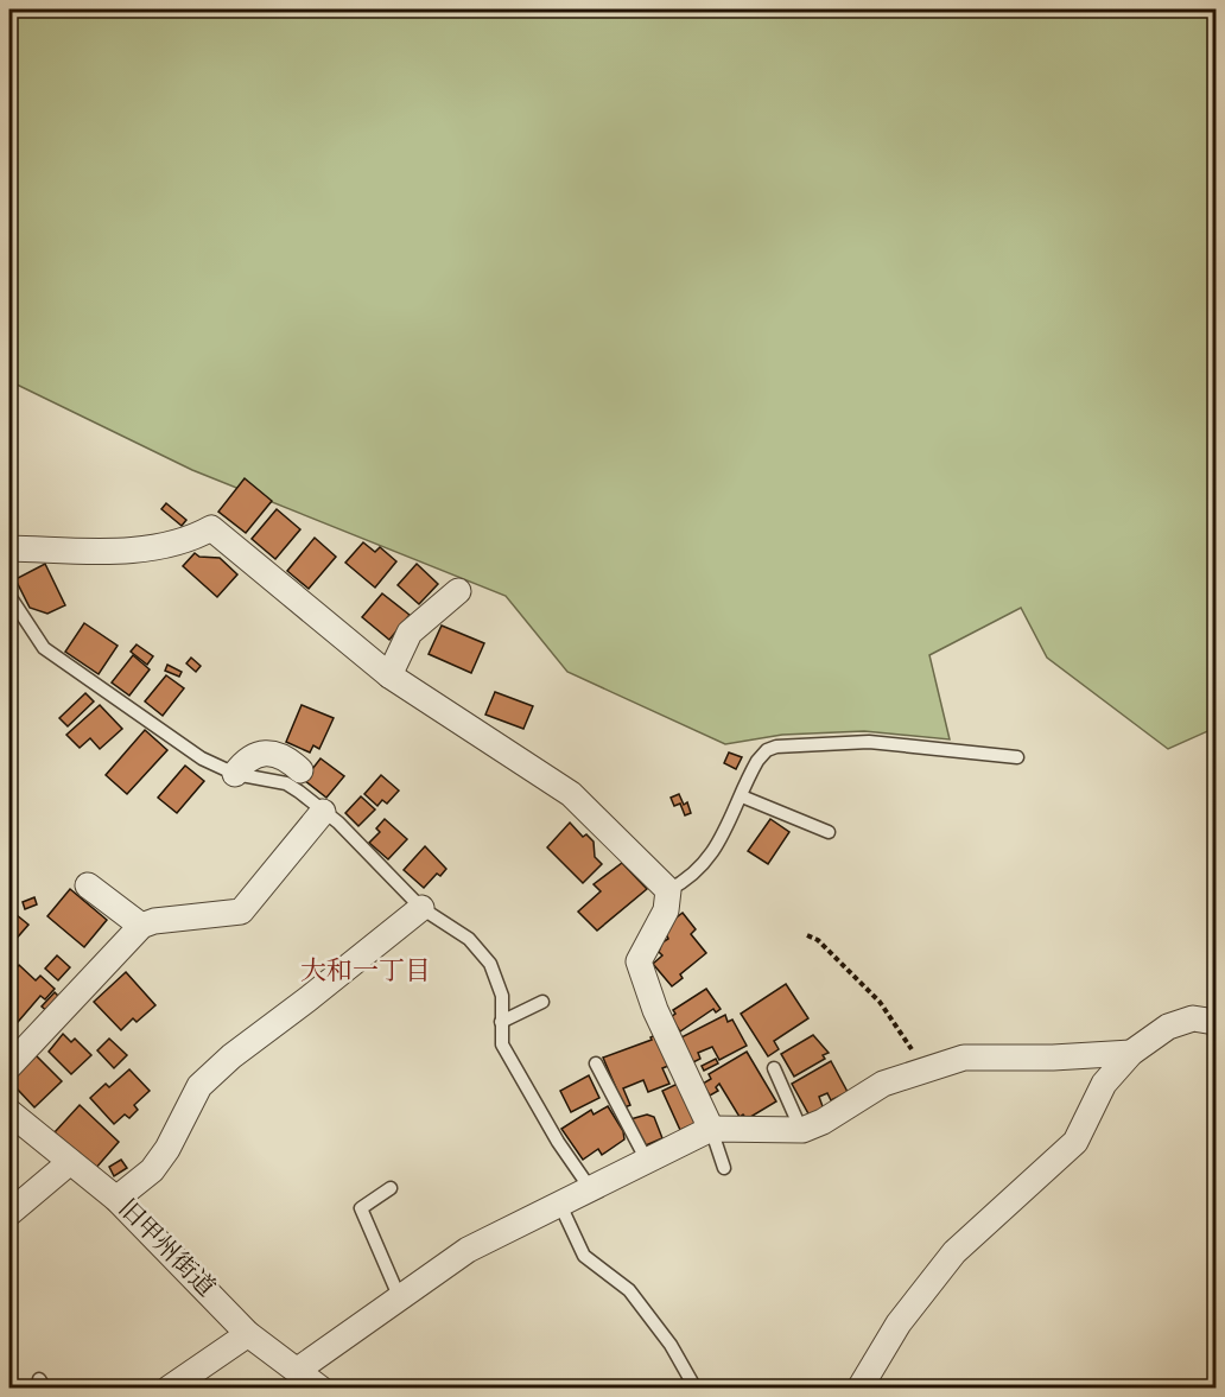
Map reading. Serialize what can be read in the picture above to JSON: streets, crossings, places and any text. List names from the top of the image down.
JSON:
{
  "streets": {
    "street": ["旧甲州街道"]
  },
  "districts": ["大和一丁目"]
}
